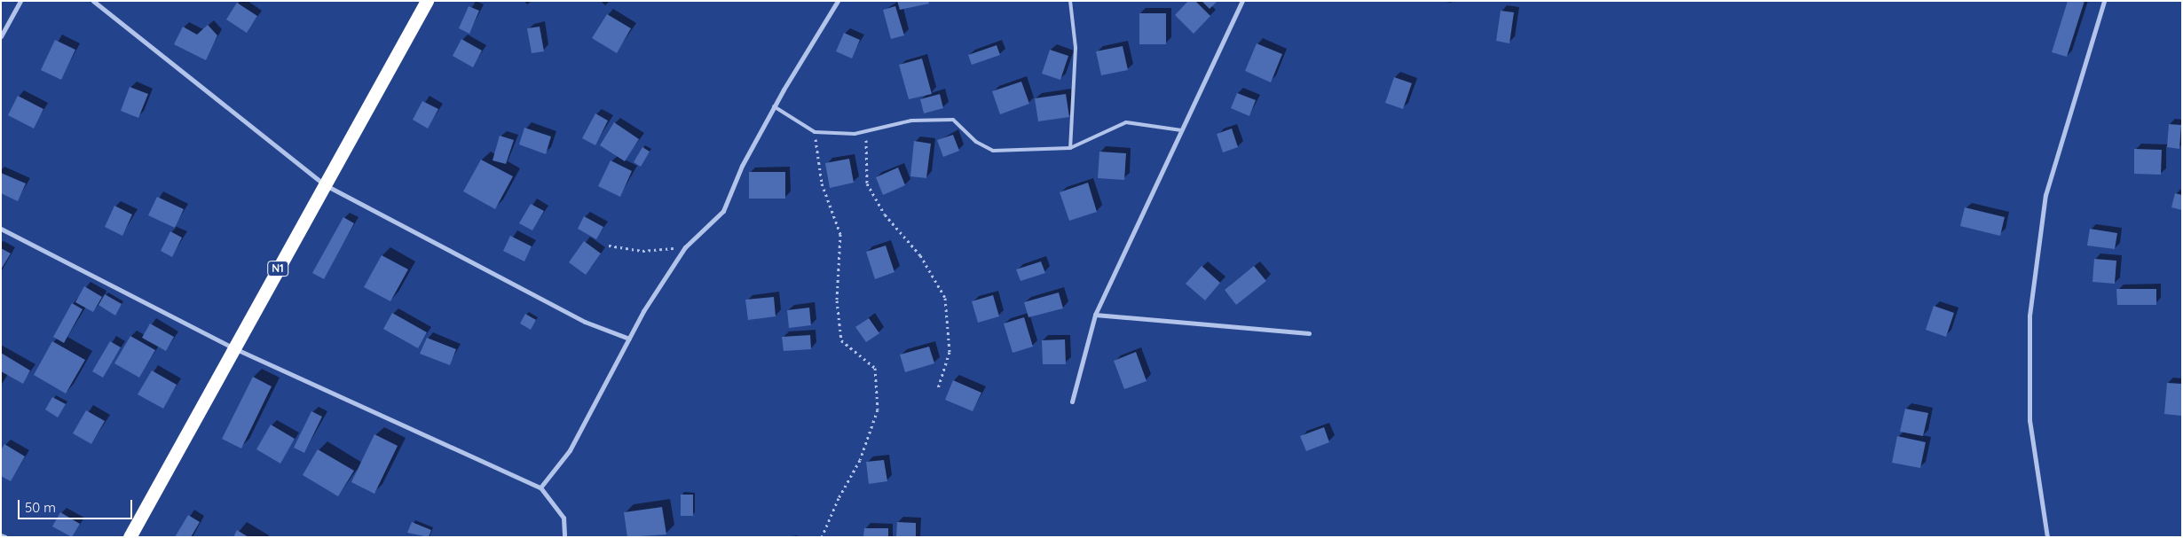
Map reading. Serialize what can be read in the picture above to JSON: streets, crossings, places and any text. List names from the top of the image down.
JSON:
{
  "streets": {
    "highway": ["N1"]
  },
  "scale_bar": "50 m"
}
